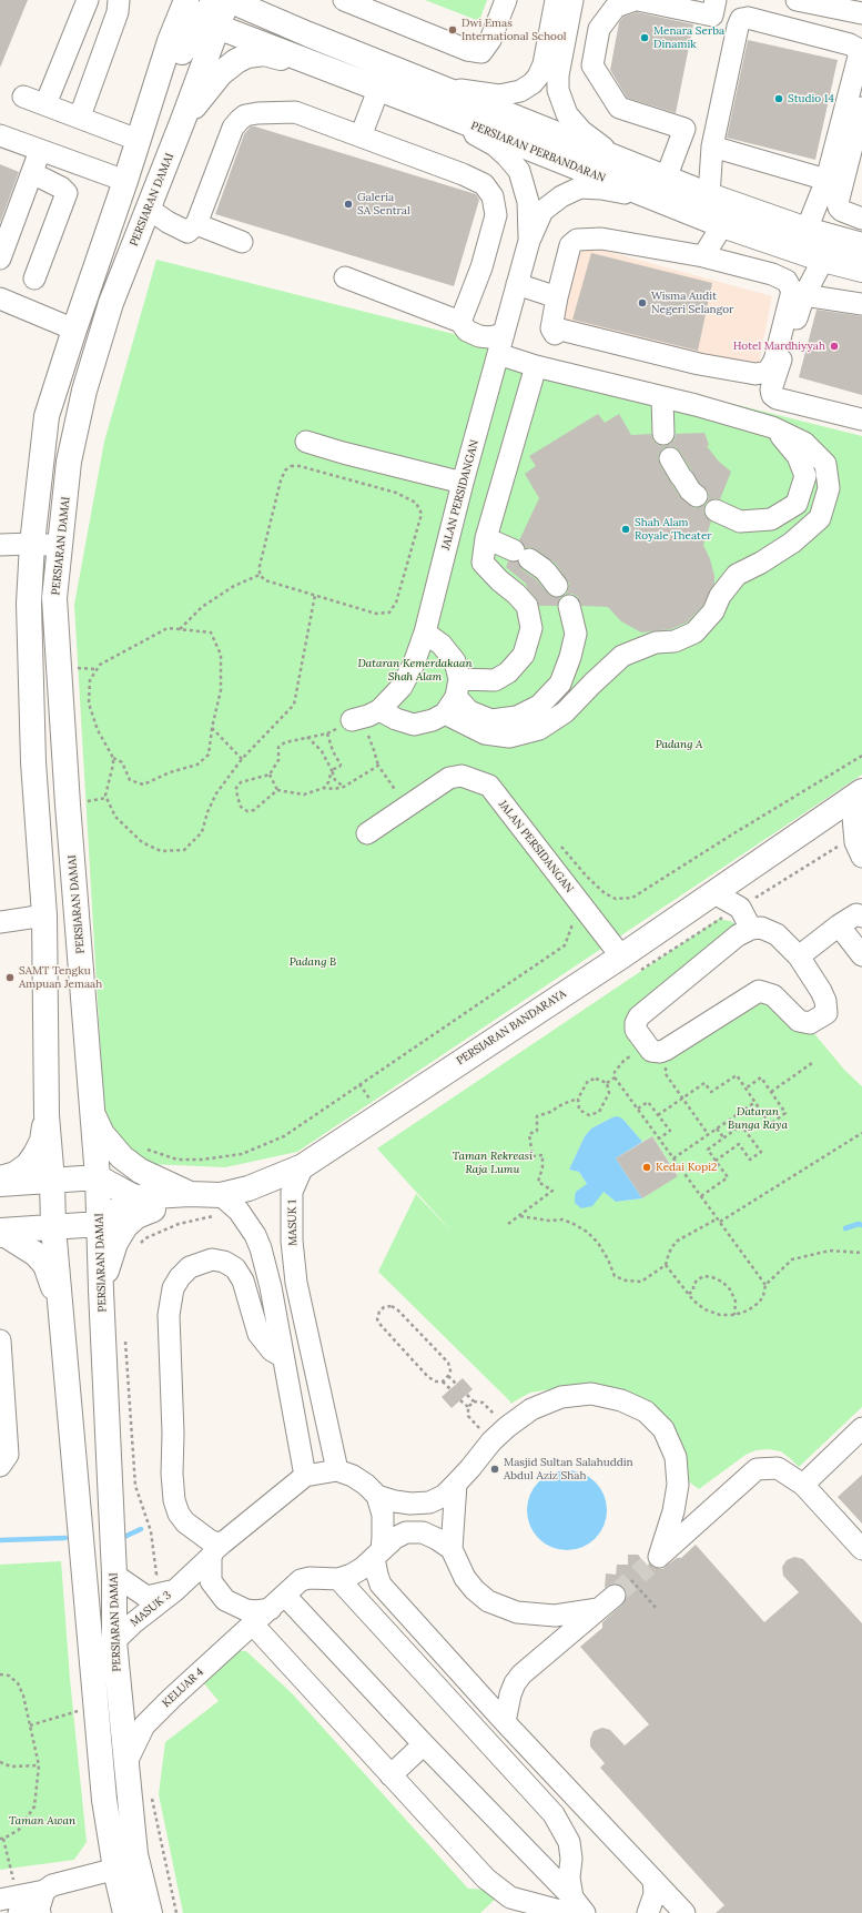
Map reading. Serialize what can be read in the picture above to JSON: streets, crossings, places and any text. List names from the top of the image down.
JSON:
{
  "streets": {
    "main road": ["PERSIARAN PERBANDARAN", "PERSIARAN DAMAI", "PERSIARAN BANDARAYA"],
    "street": [
      "JALAN PERSIDANGAN",
      "MASUK 1",
      "MASUK 3",
      "KELUAR 4"
    ]
  },
  "crossings": [
    ["PERSIARAN PERBANDARAN", "PERSIARAN DAMAI"],
    ["PERSIARAN PERBANDARAN", "JALAN PERSIDANGAN"],
    ["PERSIARAN DAMAI", "MASUK 3"],
    ["PERSIARAN DAMAI", "KELUAR 4"],
    ["JALAN PERSIDANGAN", "PERSIARAN BANDARAYA"],
    ["PERSIARAN BANDARAYA", "MASUK 1"]
  ],
  "parks": [
    "Dataran Kemerdakaan Shah Alam",
    "Padang A",
    "Padang B",
    "Dataran Bunga Raya",
    "Taman Rekreasi Raja Lumu",
    "Taman Awan"
  ],
  "places": [
    "Dwi Emas International School",
    "Menara Serba Dinamik",
    "Studio 14",
    "Galeria SA Sentral",
    "Wisma Audit Negeri Selangor",
    "Hotel Mardhiyyah",
    "Shah Alam Royale Theater",
    "SAMT Tengku Ampuan Jemaah",
    "Kedai Kopi2",
    "Masjid Sultan Salahuddin Abdul Aziz Shah"
  ]
}
